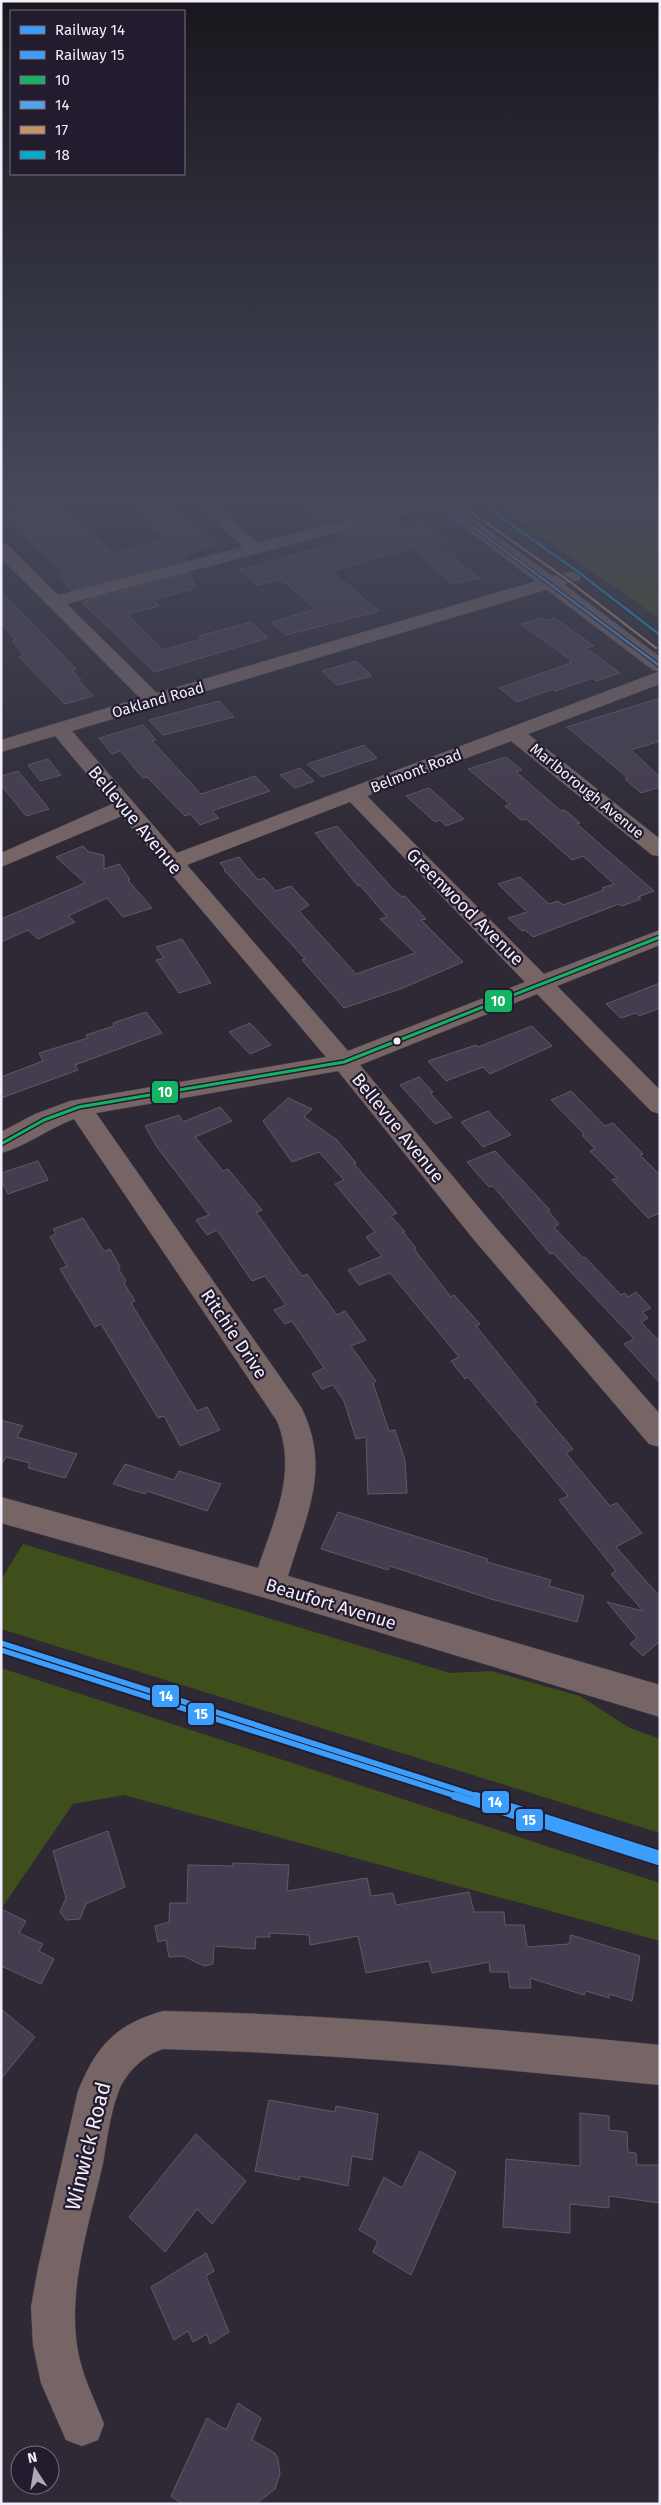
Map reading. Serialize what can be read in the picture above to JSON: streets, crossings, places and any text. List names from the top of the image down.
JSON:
{
  "streets": {
    "street": [
      "Oakland Road",
      "Belmont Road",
      "Marlborough Avenue",
      "Bellevue Avenue",
      "Greenwood Avenue",
      "Ritchie Drive",
      "Beaufort Avenue",
      "Winwick Road"
    ]
  },
  "crossings": [
    ["Oakland Road", "Bellevue Avenue"],
    ["Belmont Road", "Marlborough Avenue"],
    ["Belmont Road", "Bellevue Avenue"],
    ["Belmont Road", "Greenwood Avenue"],
    ["Ritchie Drive", "Beaufort Avenue"]
  ],
  "lines": [
    "transit line 14",
    "transit line 17",
    "transit line 18",
    "transit line 10",
    "rail line 14",
    "rail line 15"
  ],
  "legend": [
    "Railway 14",
    "Railway 15",
    "10",
    "14",
    "17",
    "18"
  ],
  "north": "top"
}
